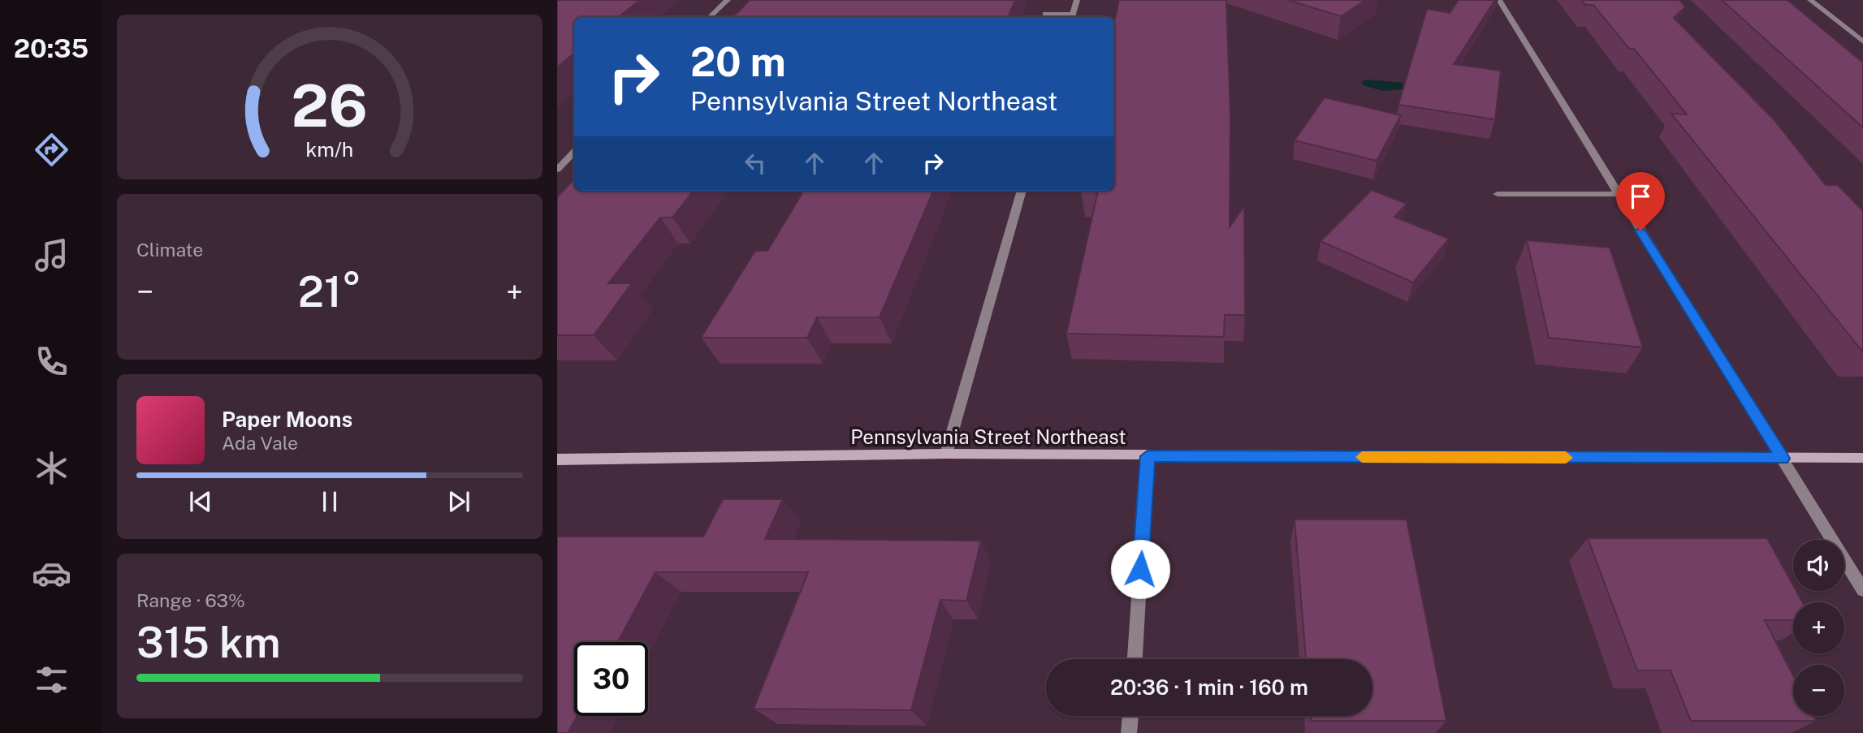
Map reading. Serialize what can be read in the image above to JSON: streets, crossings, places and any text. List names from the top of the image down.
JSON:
{
  "streets": {
    "street": ["Pennsylvania Street Northeast"]
  },
  "page": {
    "tabs": "20:35",
    "turn": ["20 m", "Pennsylvania Street Northeast"],
    "tile": [
      "Climate",
      ["Range · 63%", "315 km"]
    ],
    "heat": ["−", "21°", "+"],
    "song": ["Paper Moons", "Ada Vale"],
    "map_buttons": ["+", "−"],
    "limit": "30",
    "trip": "20:36 · 1 min · 160 m",
    "gauge": ["26", "km/h"]
  }
}
